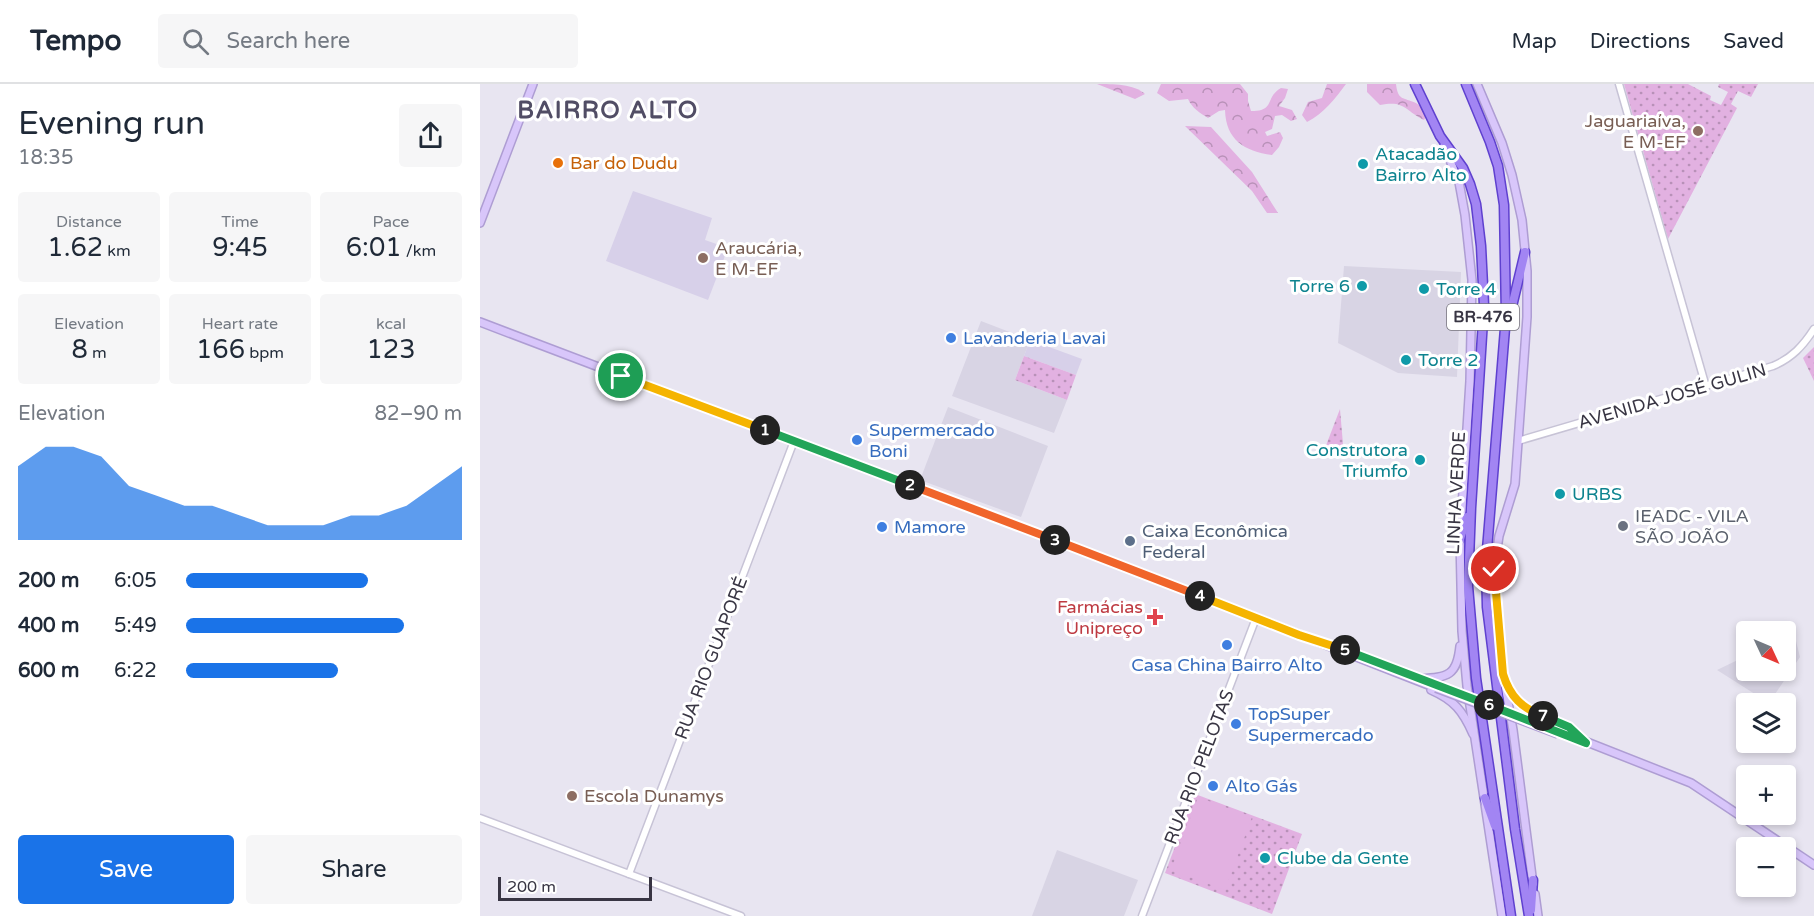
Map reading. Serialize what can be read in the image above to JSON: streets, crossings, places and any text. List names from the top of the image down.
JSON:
{
  "streets": {
    "highway": ["BR-476", "LINHA VERDE"],
    "street": ["AVENIDA JOSÉ GULIN", "RUA RIO GUAPORÉ", "RUA RIO PELOTAS"]
  },
  "districts": ["BAIRRO ALTO"],
  "places": {
    "other": [
      "Jaguariaíva, E M-EF",
      "Bar do Dudu",
      "Atacadão Bairro Alto",
      "Araucária, E M-EF",
      "Torre 6",
      "Torre 4",
      "Lavanderia Lavai",
      "Torre 2",
      "Supermercado Boni",
      "Construtora Triumfo",
      "URBS",
      "IEADC - VILA SÃO JOÃO",
      "Mamore",
      "Caixa Econômica Federal",
      "Casa China Bairro Alto",
      "TopSuper Supermercado",
      "Alto Gás",
      "Escola Dunamys",
      "Clube da Gente"
    ],
    "health": ["Farmácias Unipreço"]
  },
  "scale_bar": "200 m",
  "north": "bottom right",
  "page": {
    "header": "Tempo",
    "search": "Search here",
    "nav": ["Map", "Directions", "Saved"],
    "heading": ["Evening run", "18:35"],
    "stats": [
      ["Distance", "1.62 km"],
      ["Time", "9:45"],
      ["Pace", "6:01 /km"],
      ["Elevation", "8 m"],
      ["Heart rate", "166 bpm"],
      ["kcal", "123"]
    ],
    "chart": ["Elevation", "82–90 m"],
    "pins": [
      "1",
      "2",
      "3",
      "4",
      "5",
      "6",
      "7"
    ],
    "list": [
      {
        "name": "200 m",
        "note": "6:05"
      },
      {
        "name": "400 m",
        "note": "5:49"
      },
      {
        "name": "600 m",
        "note": "6:22"
      }
    ],
    "map_buttons": ["+", "−"],
    "buttons": ["Save", "Share"],
    "scale": "200 m"
  }
}
